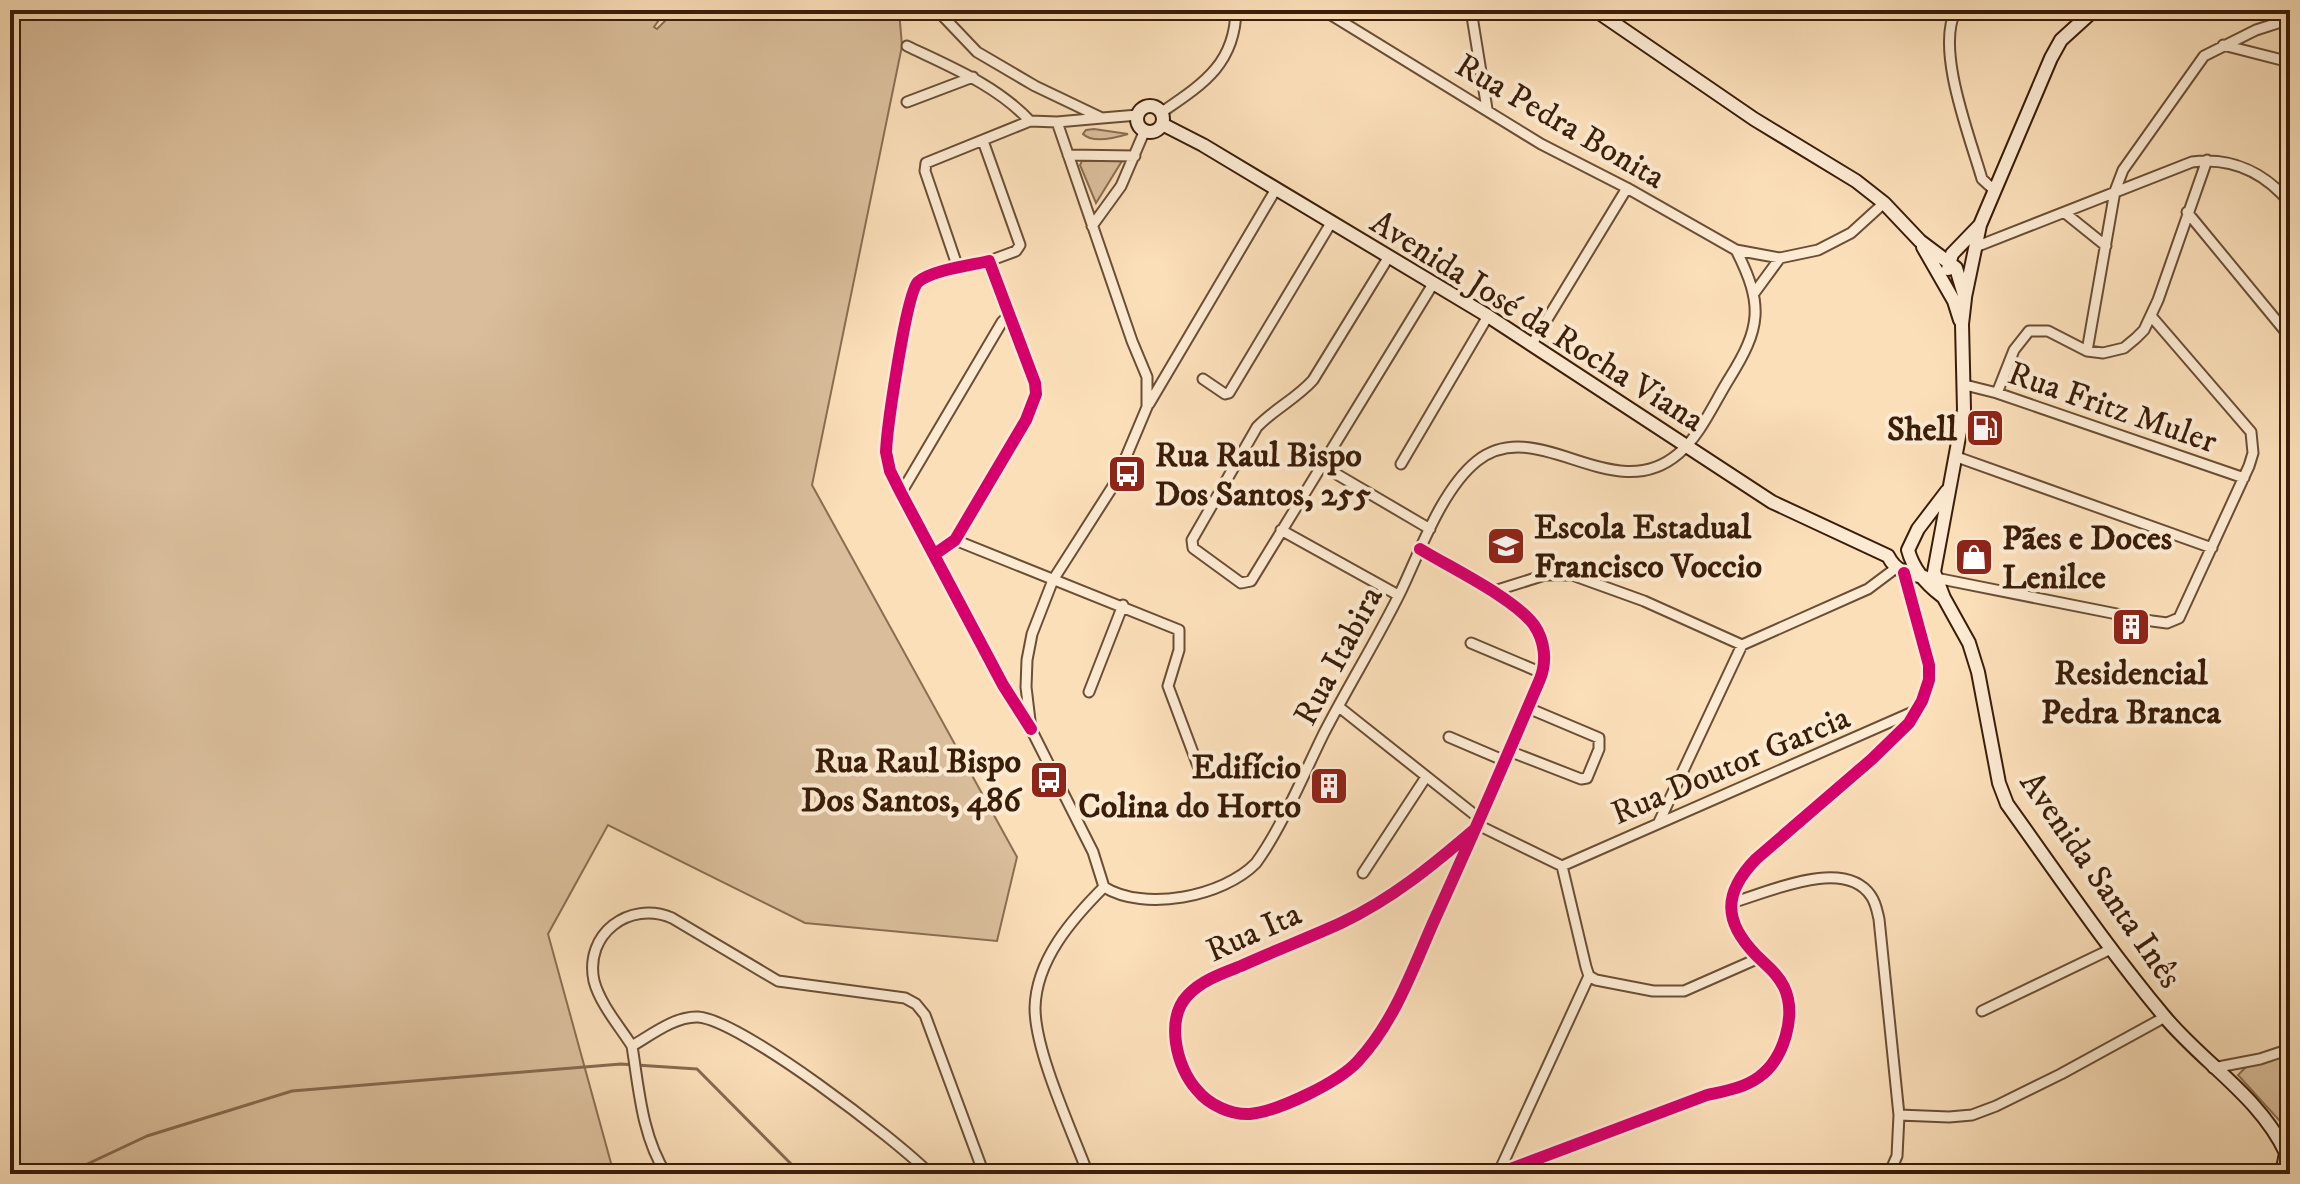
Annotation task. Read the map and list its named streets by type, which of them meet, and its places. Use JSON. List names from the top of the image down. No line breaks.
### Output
{"streets":{"main road":["Avenida José da Rocha Viana","Avenida Santa Inês"],"street":["Rua Pedra Bonita","Rua Fritz Muler","Rua Itabira","Rua Doutor Garcia","Rua Ita"]},"crossings":[["Avenida José da Rocha Viana","Rua Itabira"],["Rua Itabira","Rua Ita"]],"places":{"fuel station":["Shell"],"bus stop":["Rua Raul Bispo Dos Santos, 255","Rua Raul Bispo Dos Santos, 486"],"school or university":["Escola Estadual Francisco Voccio"],"shop":["Pães e Doces Lenilce"],"building":["Residencial Pedra Branca","Edifício Colina do Horto"]}}
